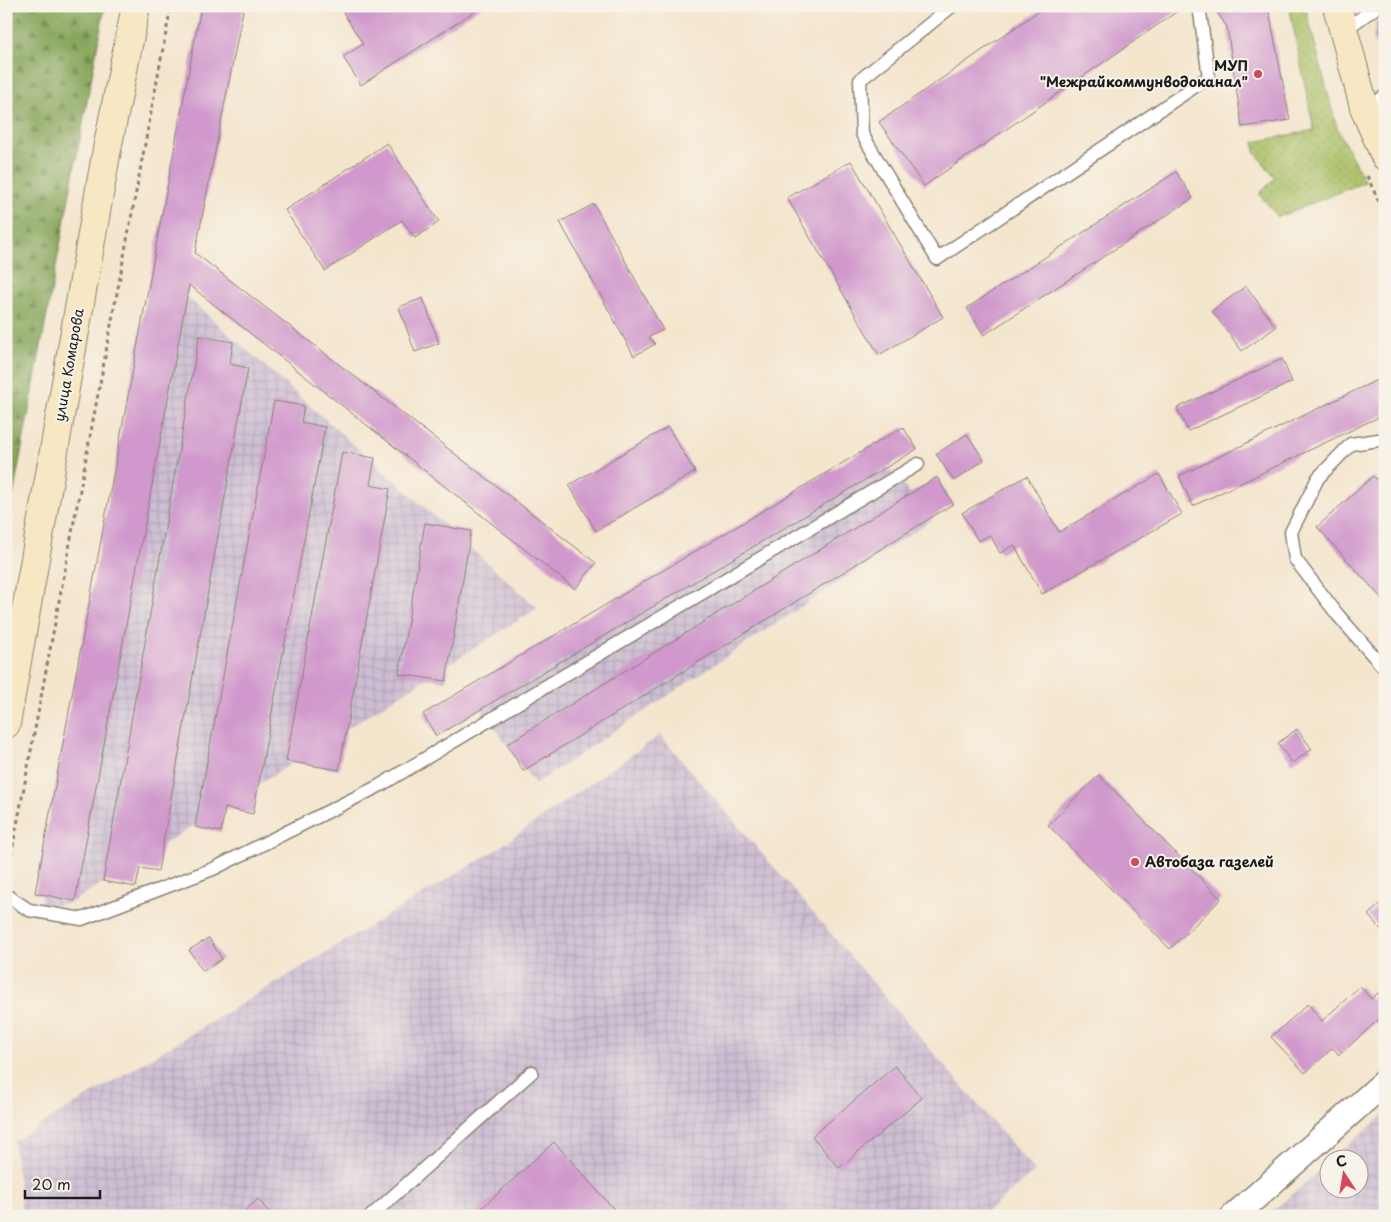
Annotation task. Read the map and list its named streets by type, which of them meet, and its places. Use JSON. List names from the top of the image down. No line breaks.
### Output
{"streets":{"street":["улица Комарова"]},"places":["МУП \"Межрайкоммунводоканал\"","Автобаза газелей"],"scale_bar":"20 m","north":"top"}
